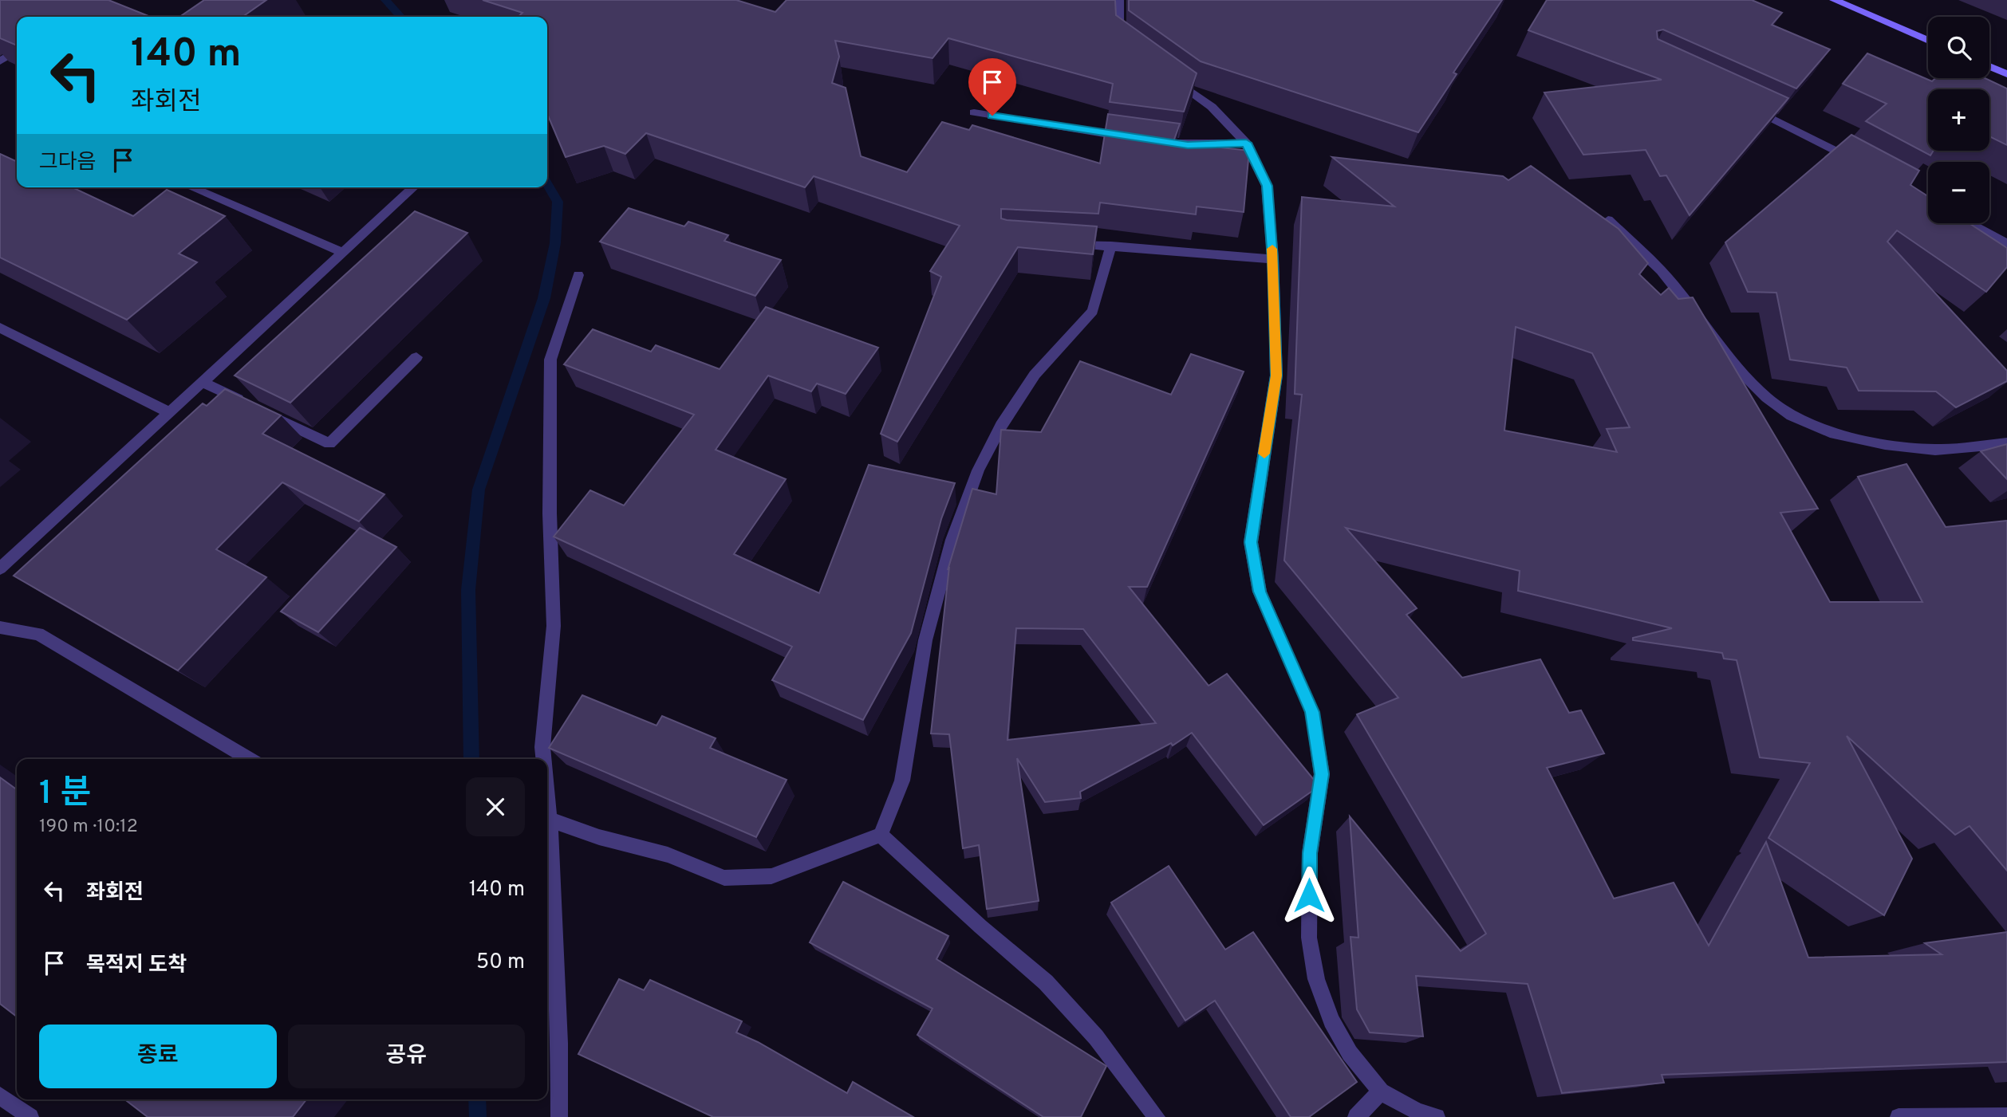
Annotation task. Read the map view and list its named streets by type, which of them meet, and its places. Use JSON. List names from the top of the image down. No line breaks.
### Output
{"page":{"map_buttons":["+","−"],"turn":["140 m","좌회전"],"then":"그다음","heading":["1 분","190 m · 10:12"],"list":[{"name":"좌회전","value":"140 m"},{"name":"목적지 도착","value":"50 m"}],"buttons":["종료","공유"]}}
